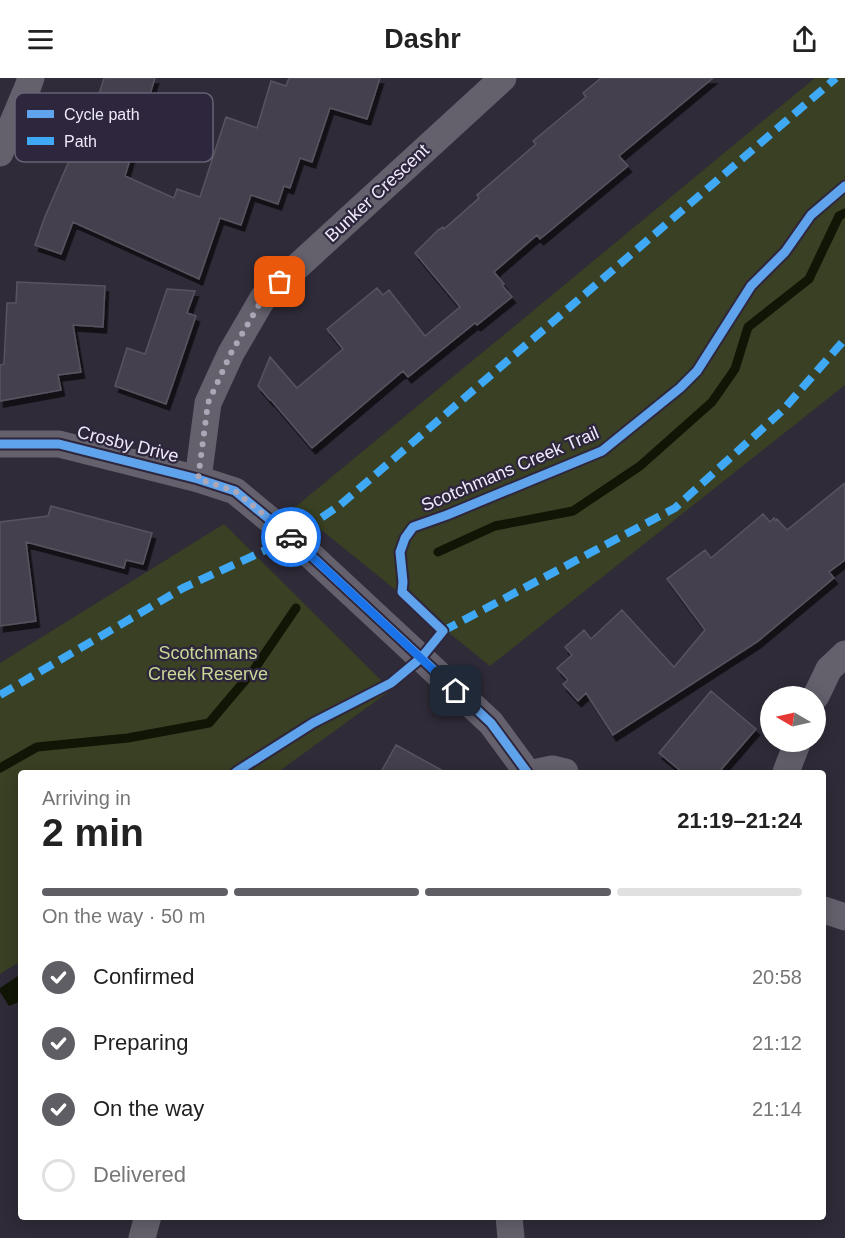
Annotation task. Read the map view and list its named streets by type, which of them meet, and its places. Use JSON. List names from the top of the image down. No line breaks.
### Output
{"streets":{"street":["Bunker Crescent","Crosby Drive"],"cycle path":["Scotchmans Creek Trail"]},"crossings":[["Bunker Crescent","Crosby Drive"]],"parks":["Scotchmans Creek Reserve"],"legend":["Cycle path","Path"],"north":"left","page":{"header":"Dashr","heading":["2 min","Arriving in","21:19–21:24"],"bar":"On the way · 50 m","list":[["Confirmed","20:58"],["Preparing","21:12"],["On the way","21:14"],"Delivered"]}}
